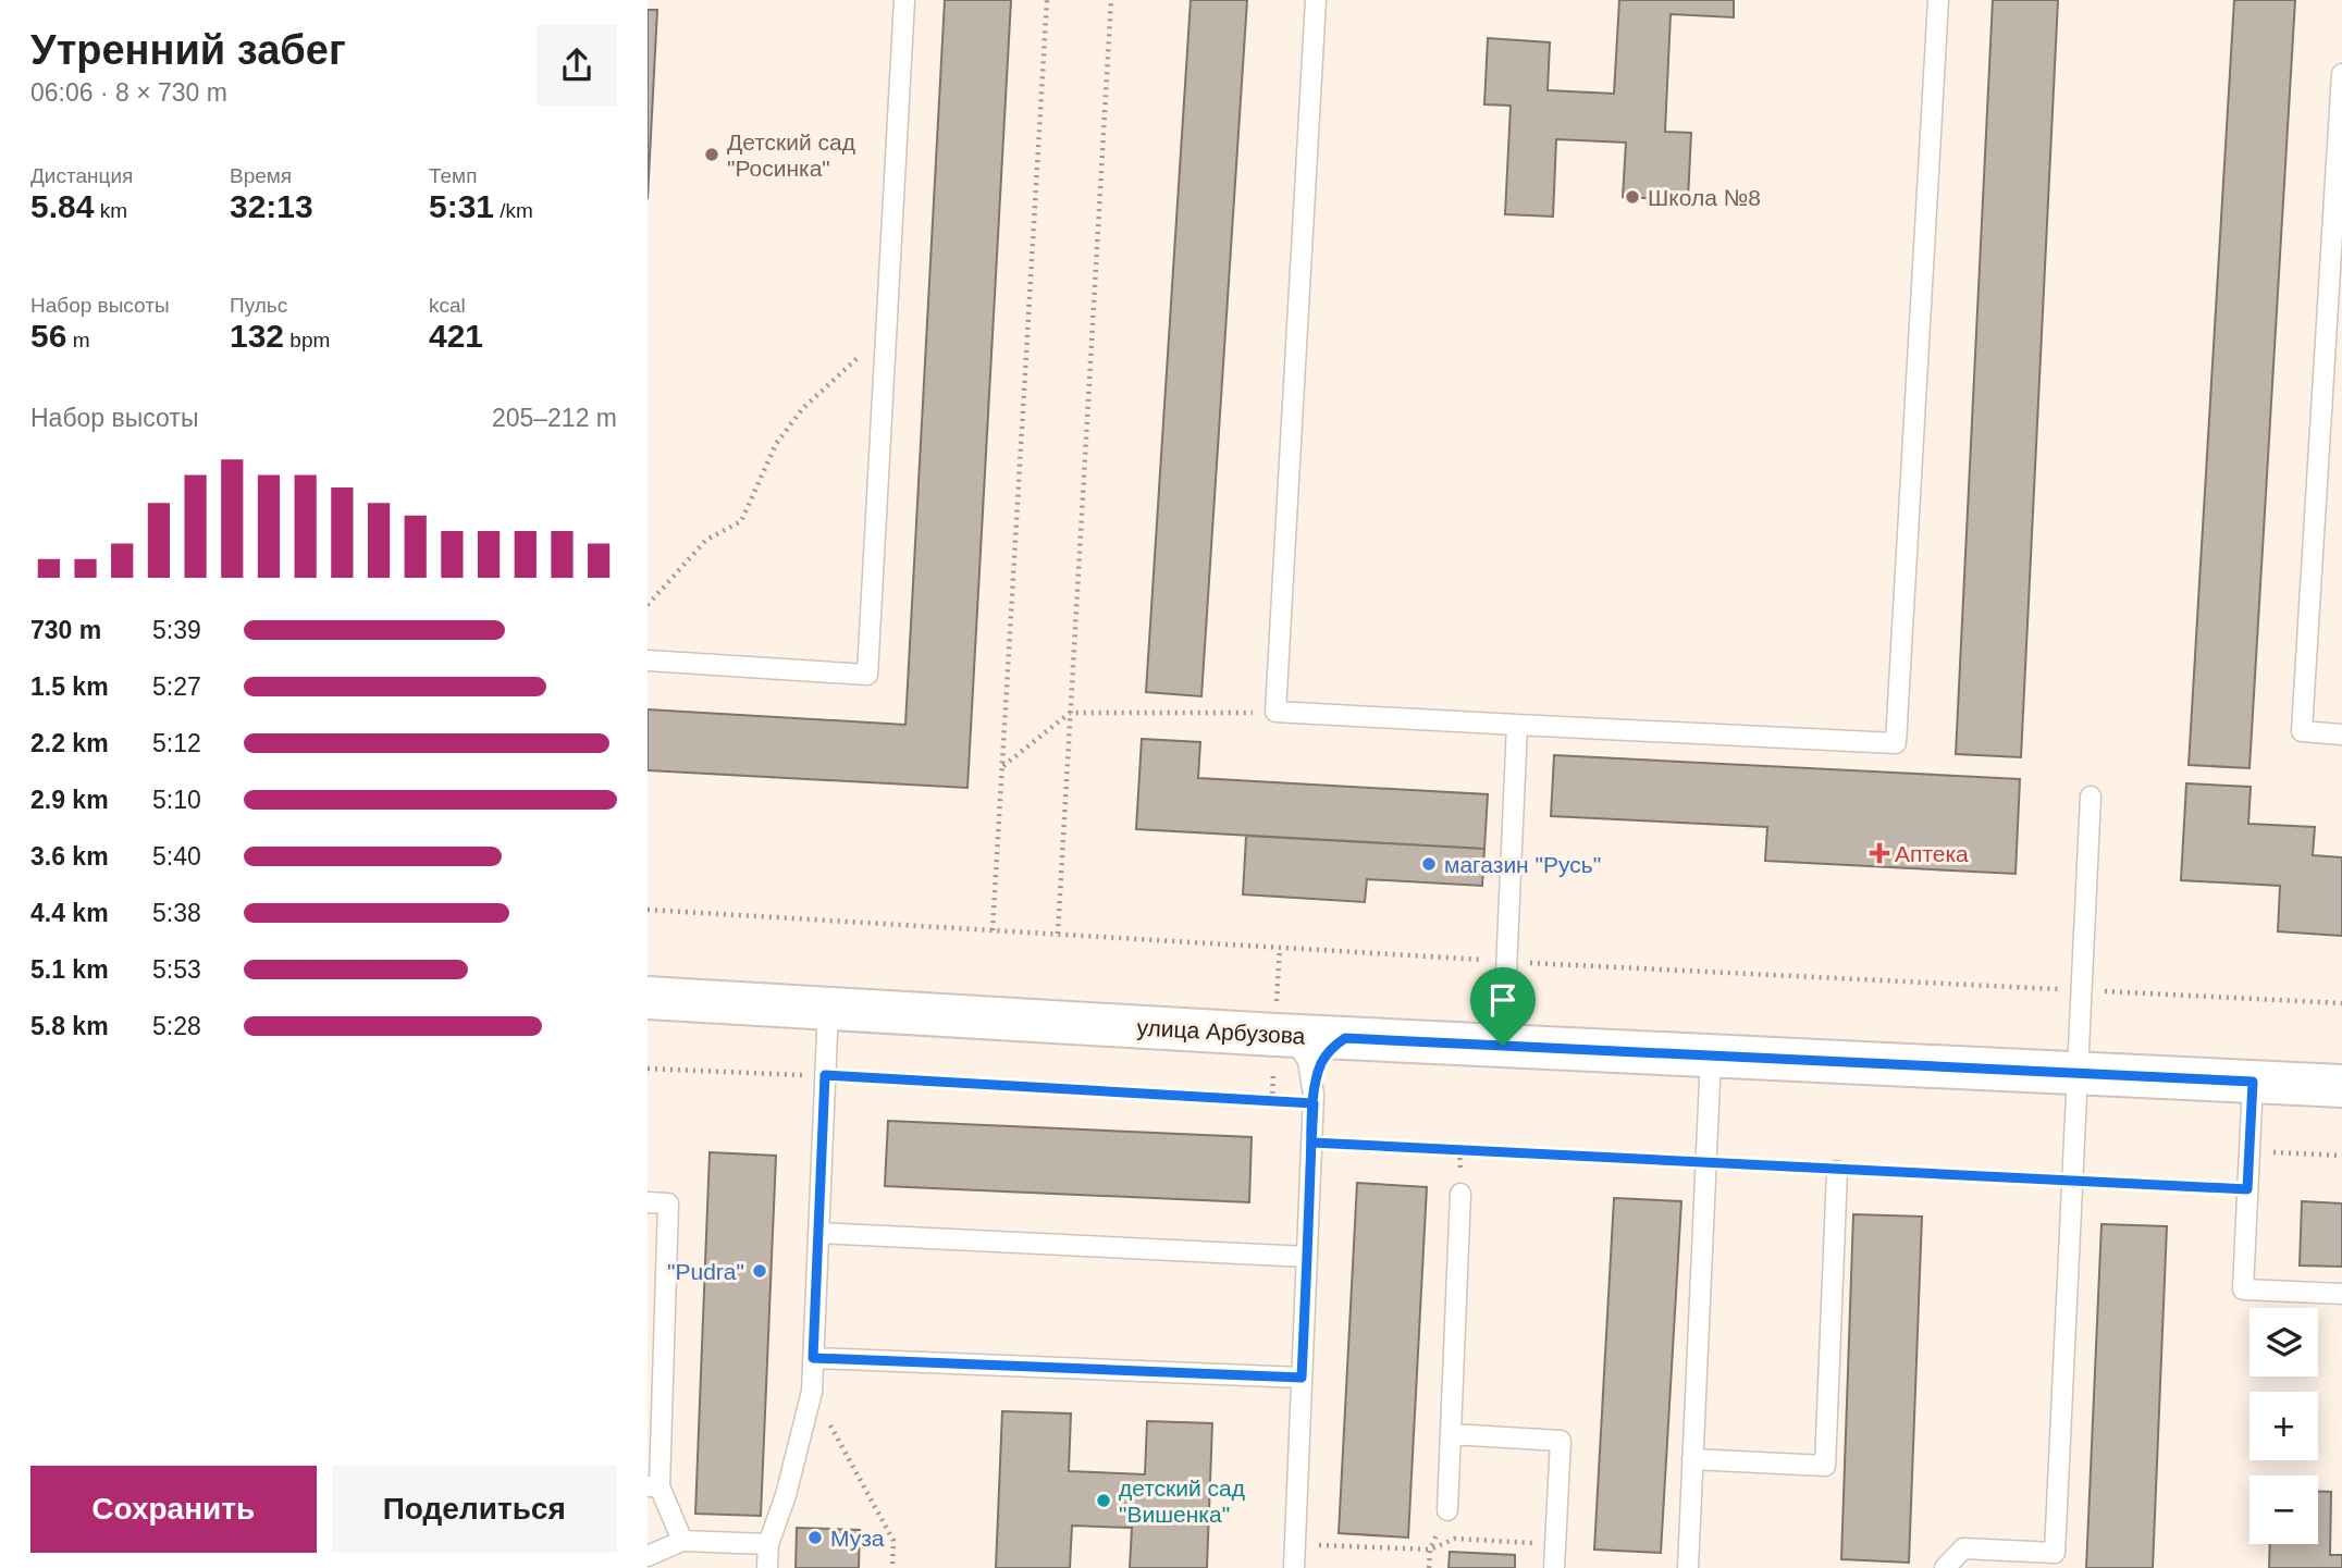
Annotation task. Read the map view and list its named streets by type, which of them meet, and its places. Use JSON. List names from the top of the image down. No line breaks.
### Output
{"streets":{"street":["улица Арбузова"]},"places":{"other":["Детский сад \"Росинка\"","Школа №8","магазин \"Русь\"","\"Pudra\"","детский сад \"Вишенка\"","Муза"],"health":["Аптека"]},"page":{"heading":["Утренний забег","06:06 · 8 × 730 m"],"stats":[["Дистанция","5.84 km"],["Время","32:13"],["Темп","5:31 /km"],["Набор высоты","56 m"],["Пульс","132 bpm"],["kcal","421"]],"chart":["Набор высоты","205–212 m"],"list":[{"name":"730 m","note":"5:39"},{"name":"1.5 km","note":"5:27"},{"name":"2.2 km","note":"5:12"},{"name":"2.9 km","note":"5:10"},{"name":"3.6 km","note":"5:40"},{"name":"4.4 km","note":"5:38"},{"name":"5.1 km","note":"5:53"},{"name":"5.8 km","note":"5:28"}],"map_buttons":["+","−"],"buttons":["Сохранить","Поделиться"]}}
